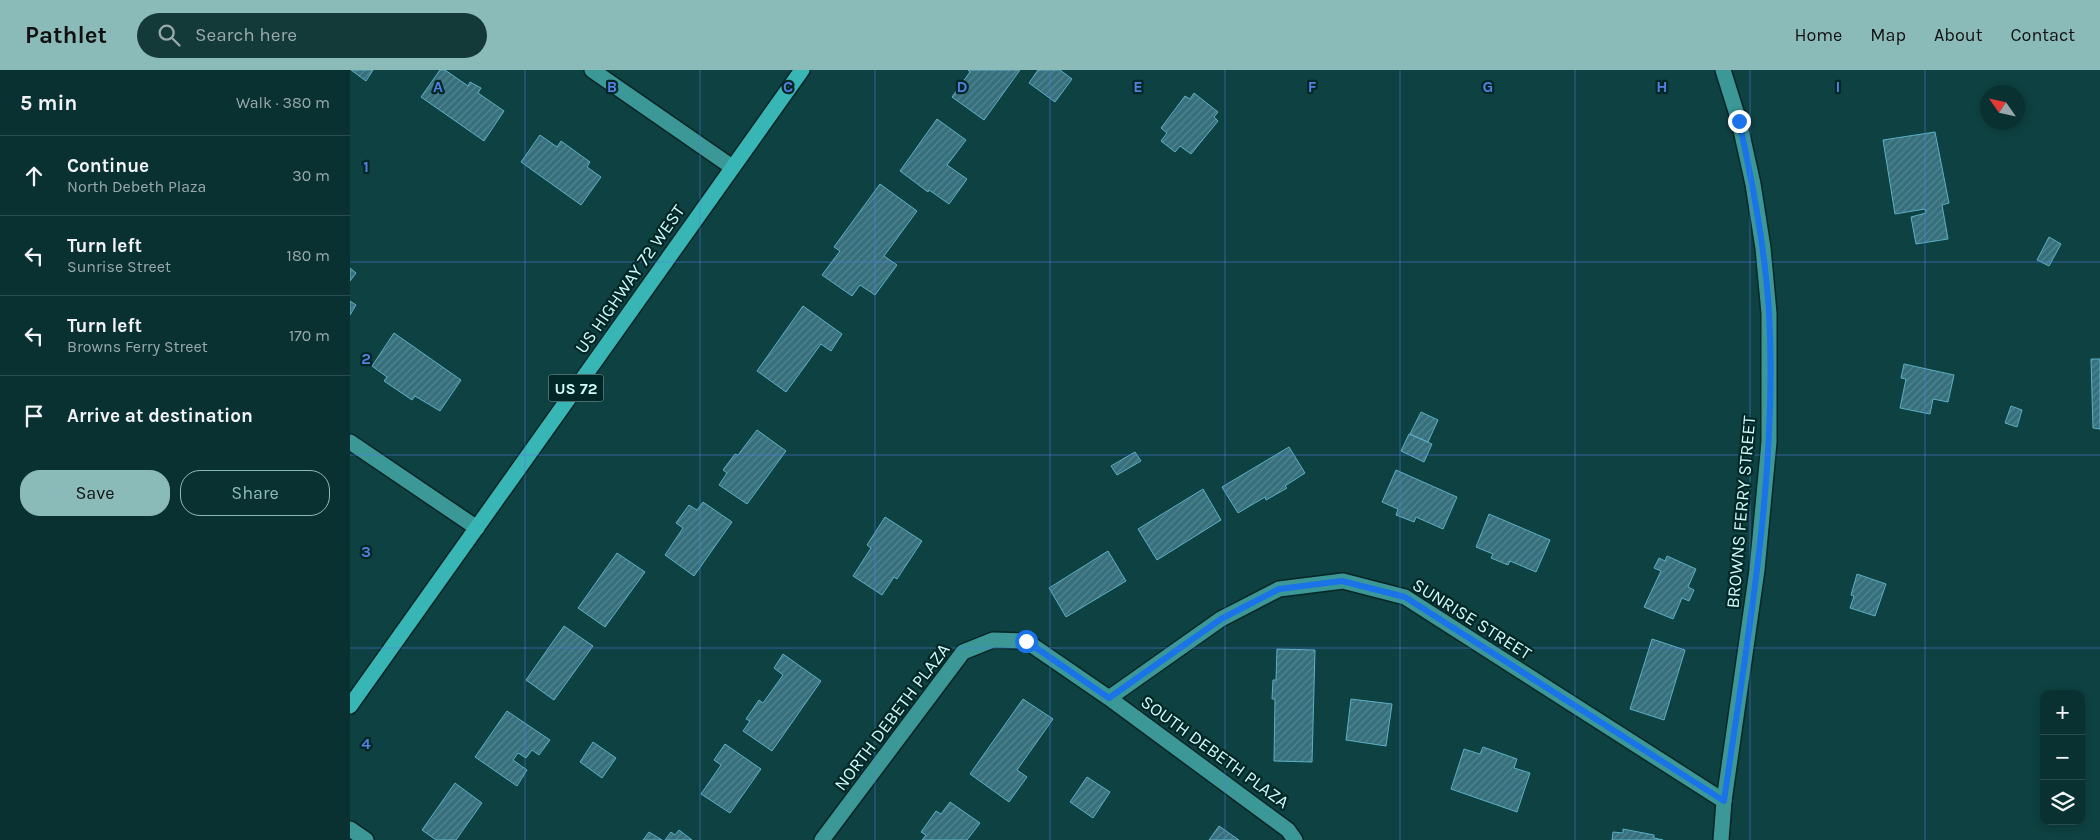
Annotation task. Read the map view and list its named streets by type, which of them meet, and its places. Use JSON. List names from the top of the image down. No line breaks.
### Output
{"streets":{"highway":["US HIGHWAY 72 WEST","US 72"],"street":["BROWNS FERRY STREET","SUNRISE STREET","NORTH DEBETH PLAZA","SOUTH DEBETH PLAZA"]},"crossings":[["BROWNS FERRY STREET","SUNRISE STREET"],["SUNRISE STREET","NORTH DEBETH PLAZA"],["SUNRISE STREET","SOUTH DEBETH PLAZA"],["NORTH DEBETH PLAZA","SOUTH DEBETH PLAZA"]],"north":"top left","page":{"header":"Pathlet","search":"Search here","nav":["Home","Map","About","Contact"],"heading":["5 min","Walk · 380 m"],"list":[["Continue","North Debeth Plaza","30 m"],["Turn left","Sunrise Street","180 m"],["Turn left","Browns Ferry Street","170 m"],"Arrive at destination"],"buttons":["Save","Share"],"map_buttons":["+","−"]},"grid":{"columns":["A","B","C","D","E","F","G","H","I"],"rows":["1","2","3","4"]}}
